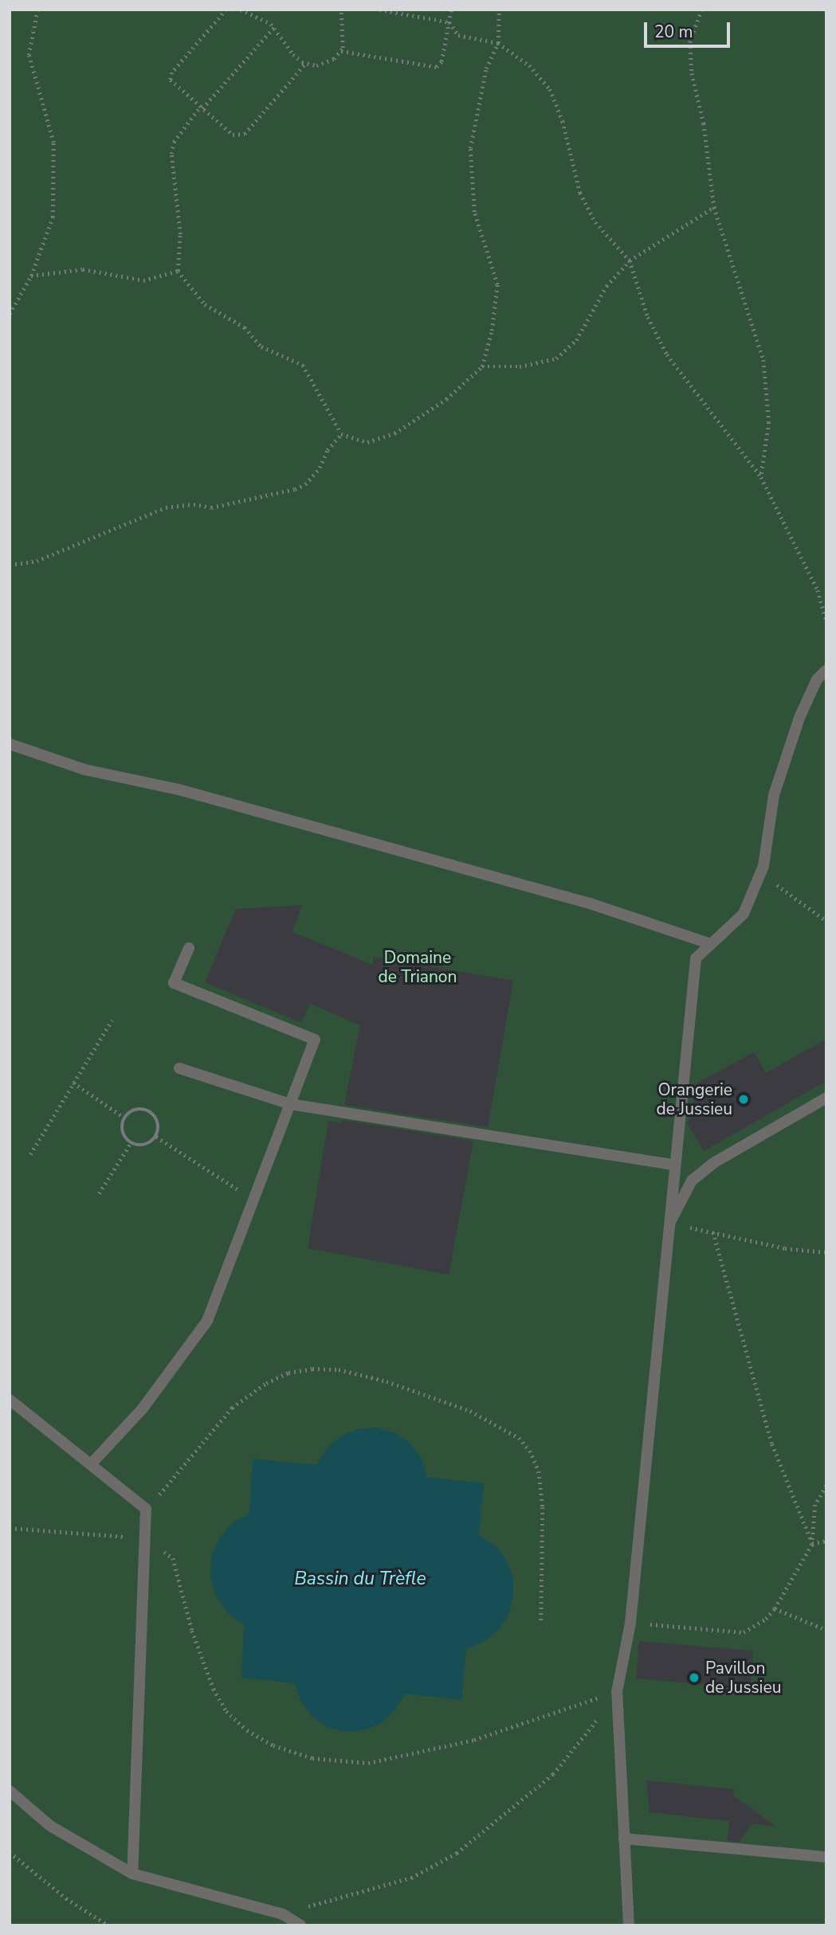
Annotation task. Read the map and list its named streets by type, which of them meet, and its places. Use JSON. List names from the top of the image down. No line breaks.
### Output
{"water":["Bassin du Trèfle"],"parks":["Domaine de Trianon"],"places":["Orangerie de Jussieu","Pavillon de Jussieu"],"scale_bar":"20 m"}
